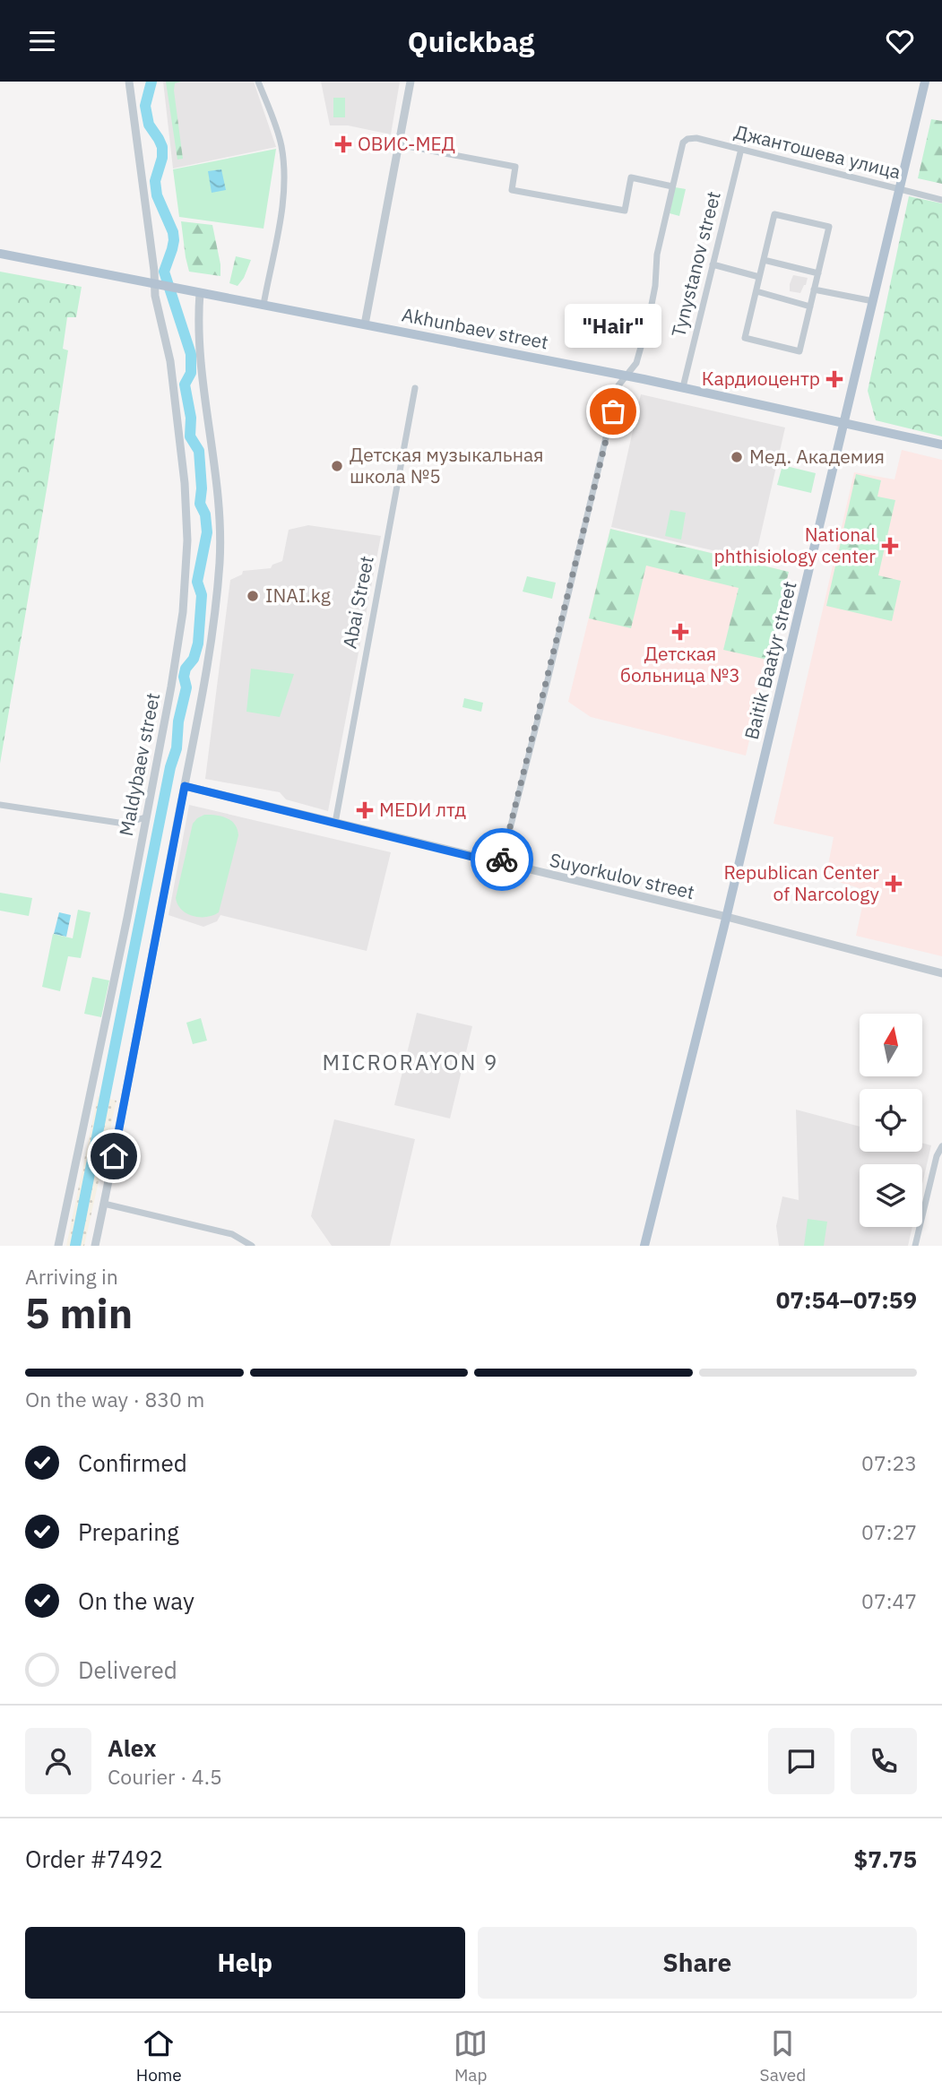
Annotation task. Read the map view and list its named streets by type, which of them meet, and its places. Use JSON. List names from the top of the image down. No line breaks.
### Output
{"streets":{"main road":["Akhunbaev street","Baitik Baatyr street"],"street":["Джантошева улица","Tynystanov street","Abai Street","Maldybaev street","Suyorkulov street"]},"crossings":[["Джантошева улица","Tynystanov street"],["Джантошева улица","Baitik Baatyr street"],["Tynystanov street","Akhunbaev street"],["Tynystanov street","Suyorkulov street"],["Akhunbaev street","Baitik Baatyr street"],["Akhunbaev street","Maldybaev street"],["Abai Street","Suyorkulov street"],["Baitik Baatyr street","Suyorkulov street"]],"districts":["MICRORAYON 9"],"places":{"health":["ОВИС-МЕД","Кардиоцентр","National phthisiology center","Детская больница №3","МЕDИ лтд","Republican Center of Narcology"],"other":["\"Hair\"","Мед. Академия","Детская музыкальная школа №5","INAI.kg"]},"north":"top","page":{"header":"Quickbag","bubble":"\"Hair\"","heading":["5 min","Arriving in","07:54–07:59"],"panel":["Alex","Courier · 4.5","Order #7492","$7.75"],"bar":"On the way · 830 m","list":[["Confirmed","07:23"],["Preparing","07:27"],["On the way","07:47"],"Delivered"],"buttons":["Help","Share"],"tabs":["Home","Map","Saved"]}}
